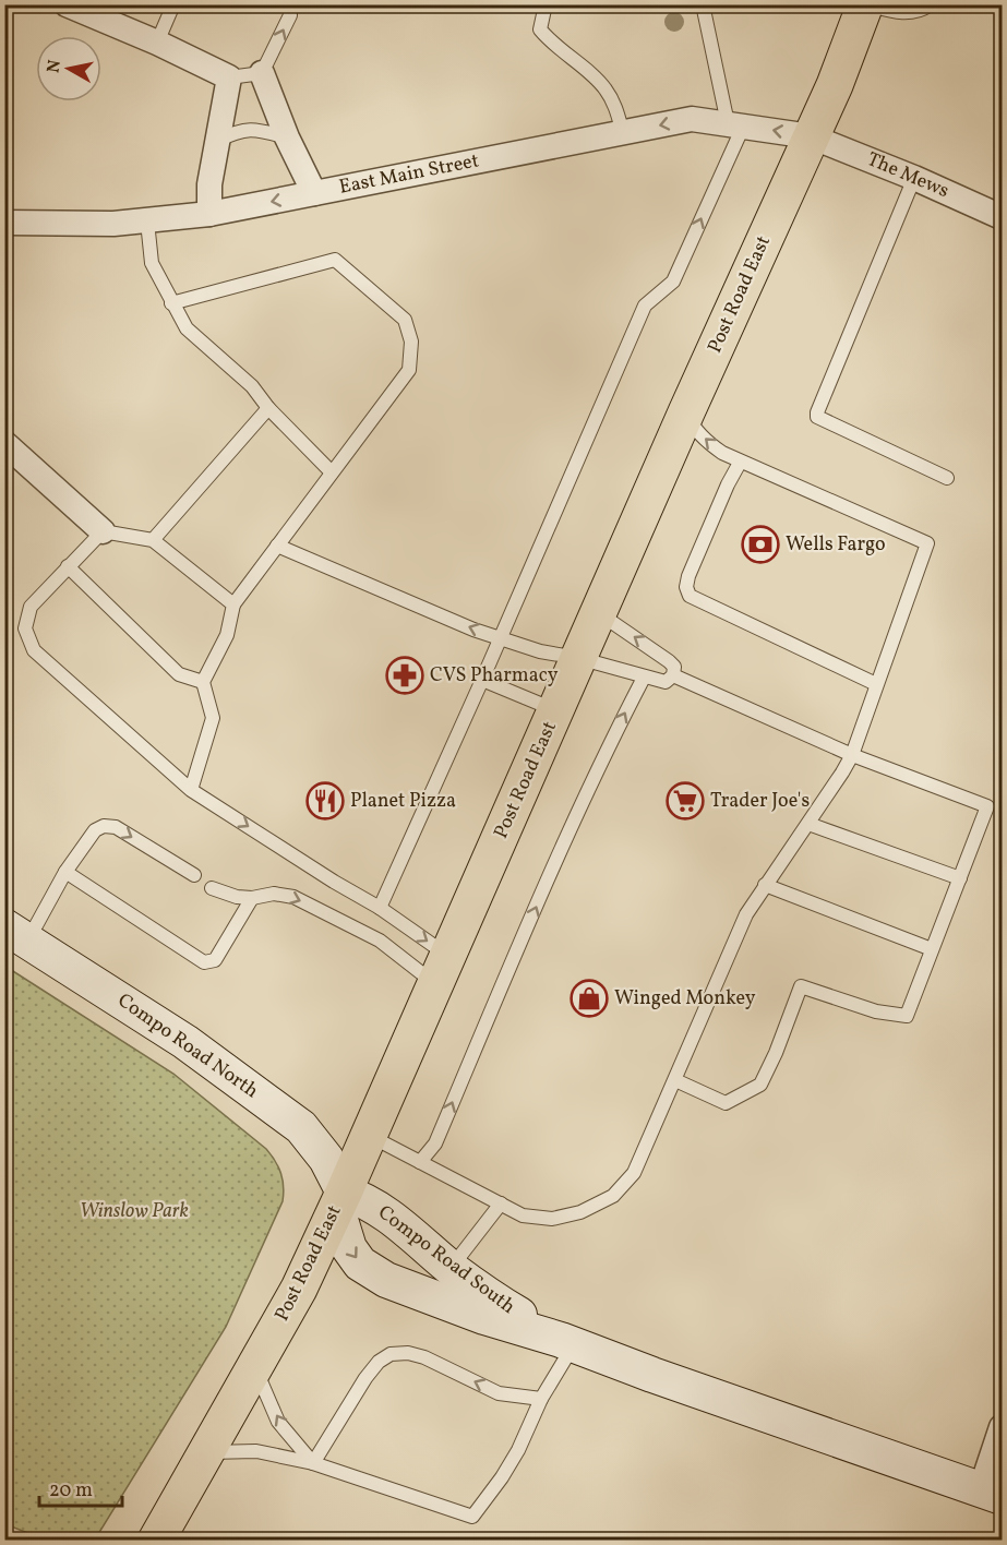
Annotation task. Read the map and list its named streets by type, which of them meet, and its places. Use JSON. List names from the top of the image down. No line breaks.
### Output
{"streets":{"main road":["Post Road East","Compo Road North","Compo Road South"],"street":["East Main Street","The Mews"]},"crossings":[["East Main Street","The Mews"],["East Main Street","Post Road East"],["The Mews","Post Road East"],["Post Road East","Compo Road North"],["Post Road East","Compo Road South"],["Compo Road North","Compo Road South"]],"one_way":["East Main Street"],"parks":["Winslow Park"],"places":{"bank":["Wells Fargo"],"pharmacy":["CVS Pharmacy"],"restaurant":["Planet Pizza"],"supermarket":["Trader Joe's"],"shop":["Winged Monkey"]},"scale_bar":"20 m","north":"left"}
